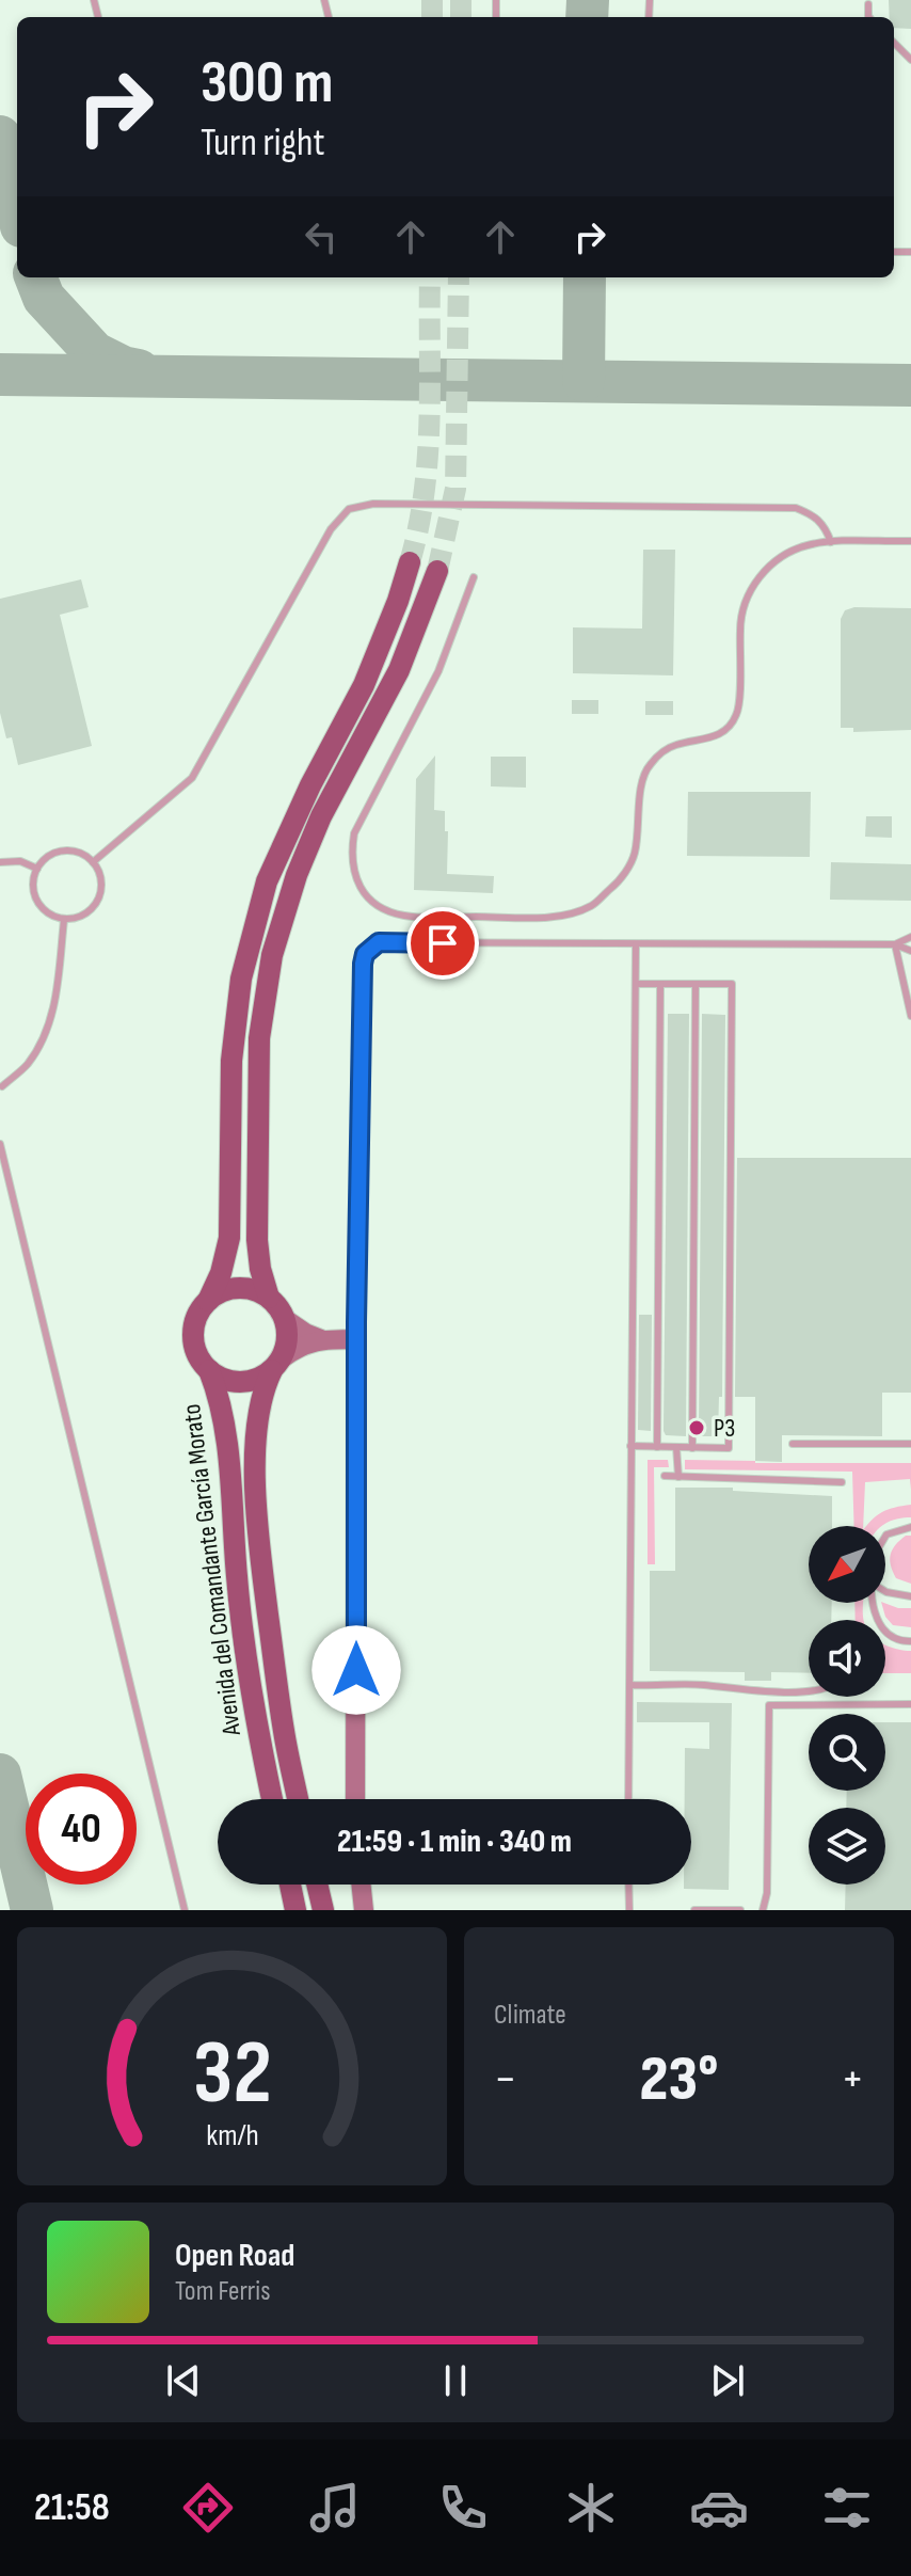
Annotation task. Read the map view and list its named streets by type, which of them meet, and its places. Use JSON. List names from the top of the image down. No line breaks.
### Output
{"streets":{"main road":["Avenida del Comandante García Morato"]},"places":["P3"],"north":"bottom left","page":{"turn":["300 m","Turn right"],"limit":"40","trip":"21:59 · 1 min · 340 m","tile":"Climate","heat":["−","23°","+"],"song":["Open Road","Tom Ferris"],"tabs":"21:58","gauge":["32","km/h"]}}
